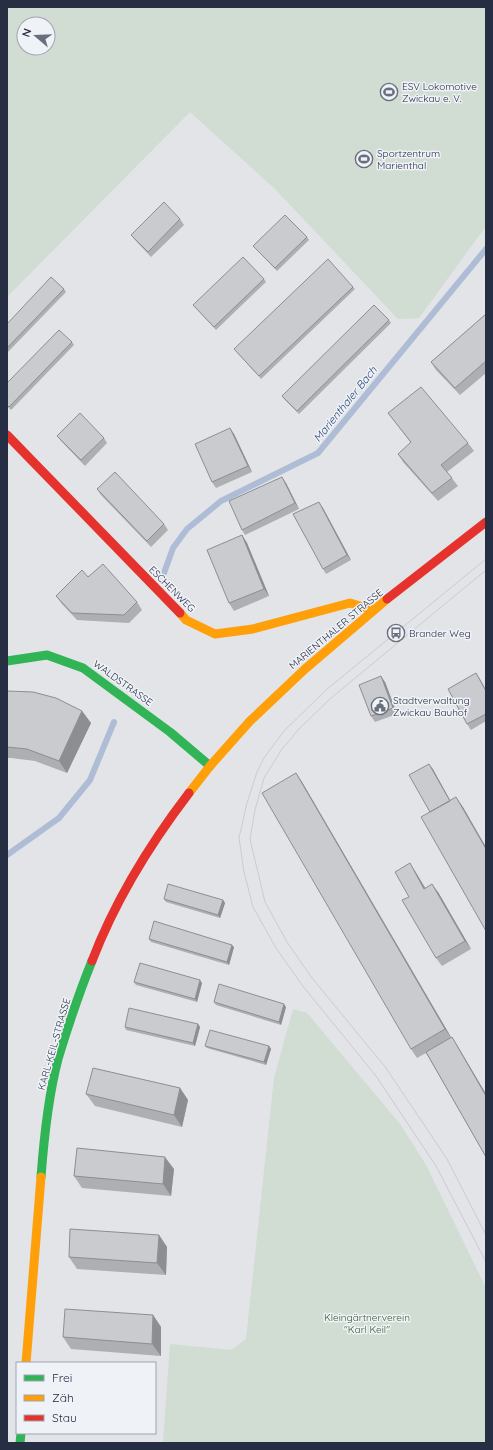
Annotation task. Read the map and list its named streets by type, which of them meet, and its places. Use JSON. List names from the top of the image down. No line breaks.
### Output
{"streets":{"main road":["ESCHENWEG","MARIENTHALER STRASSE","WALDSTRASSE","KARL-KEIL-STRASSE"]},"crossings":[["ESCHENWEG","MARIENTHALER STRASSE"],["MARIENTHALER STRASSE","WALDSTRASSE"],["MARIENTHALER STRASSE","KARL-KEIL-STRASSE"],["WALDSTRASSE","KARL-KEIL-STRASSE"]],"water":["Marienthaler Bach"],"parks":["Kleingärtnerverein \"Karl Keil\""],"places":{"sports":["ESV Lokomotive Zwickau e. V.","Sportzentrum Marienthal"],"bus stop":["Brander Weg"],"public building":["Stadtverwaltung Zwickau Bauhof"]},"legend":["Frei","Zäh","Stau"],"north":"left"}
